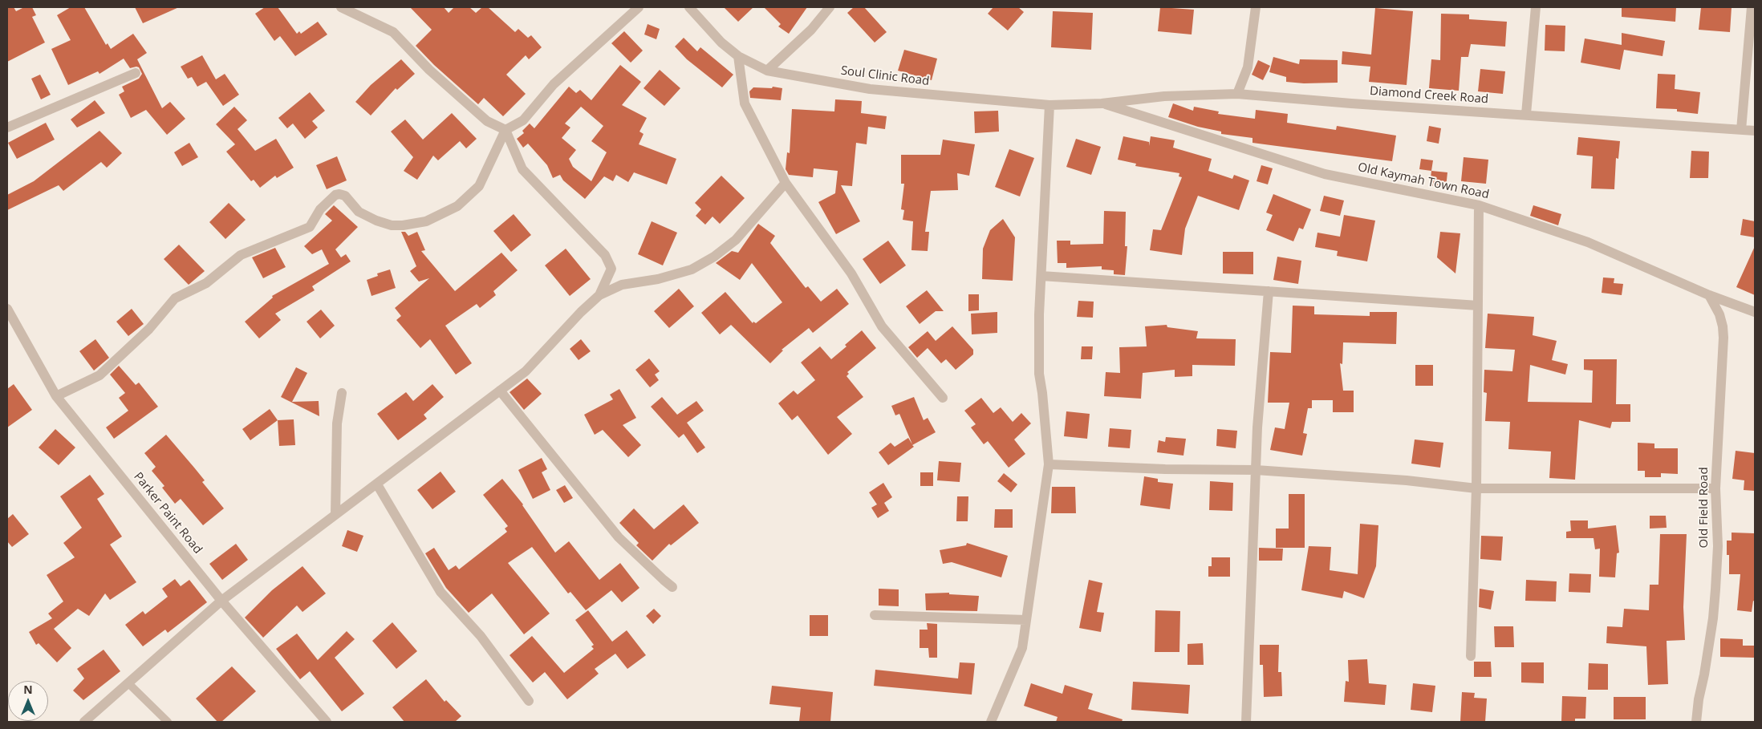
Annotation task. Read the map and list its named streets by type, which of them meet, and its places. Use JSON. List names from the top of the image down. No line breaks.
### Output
{"streets":{"street":["Soul Clinic Road","Diamond Creek Road","Old Kaymah Town Road","Old Field Road","Parker Paint Road"]},"crossings":[["Soul Clinic Road","Diamond Creek Road"],["Soul Clinic Road","Old Kaymah Town Road"],["Diamond Creek Road","Old Kaymah Town Road"],["Old Kaymah Town Road","Old Field Road"]],"north":"top"}
